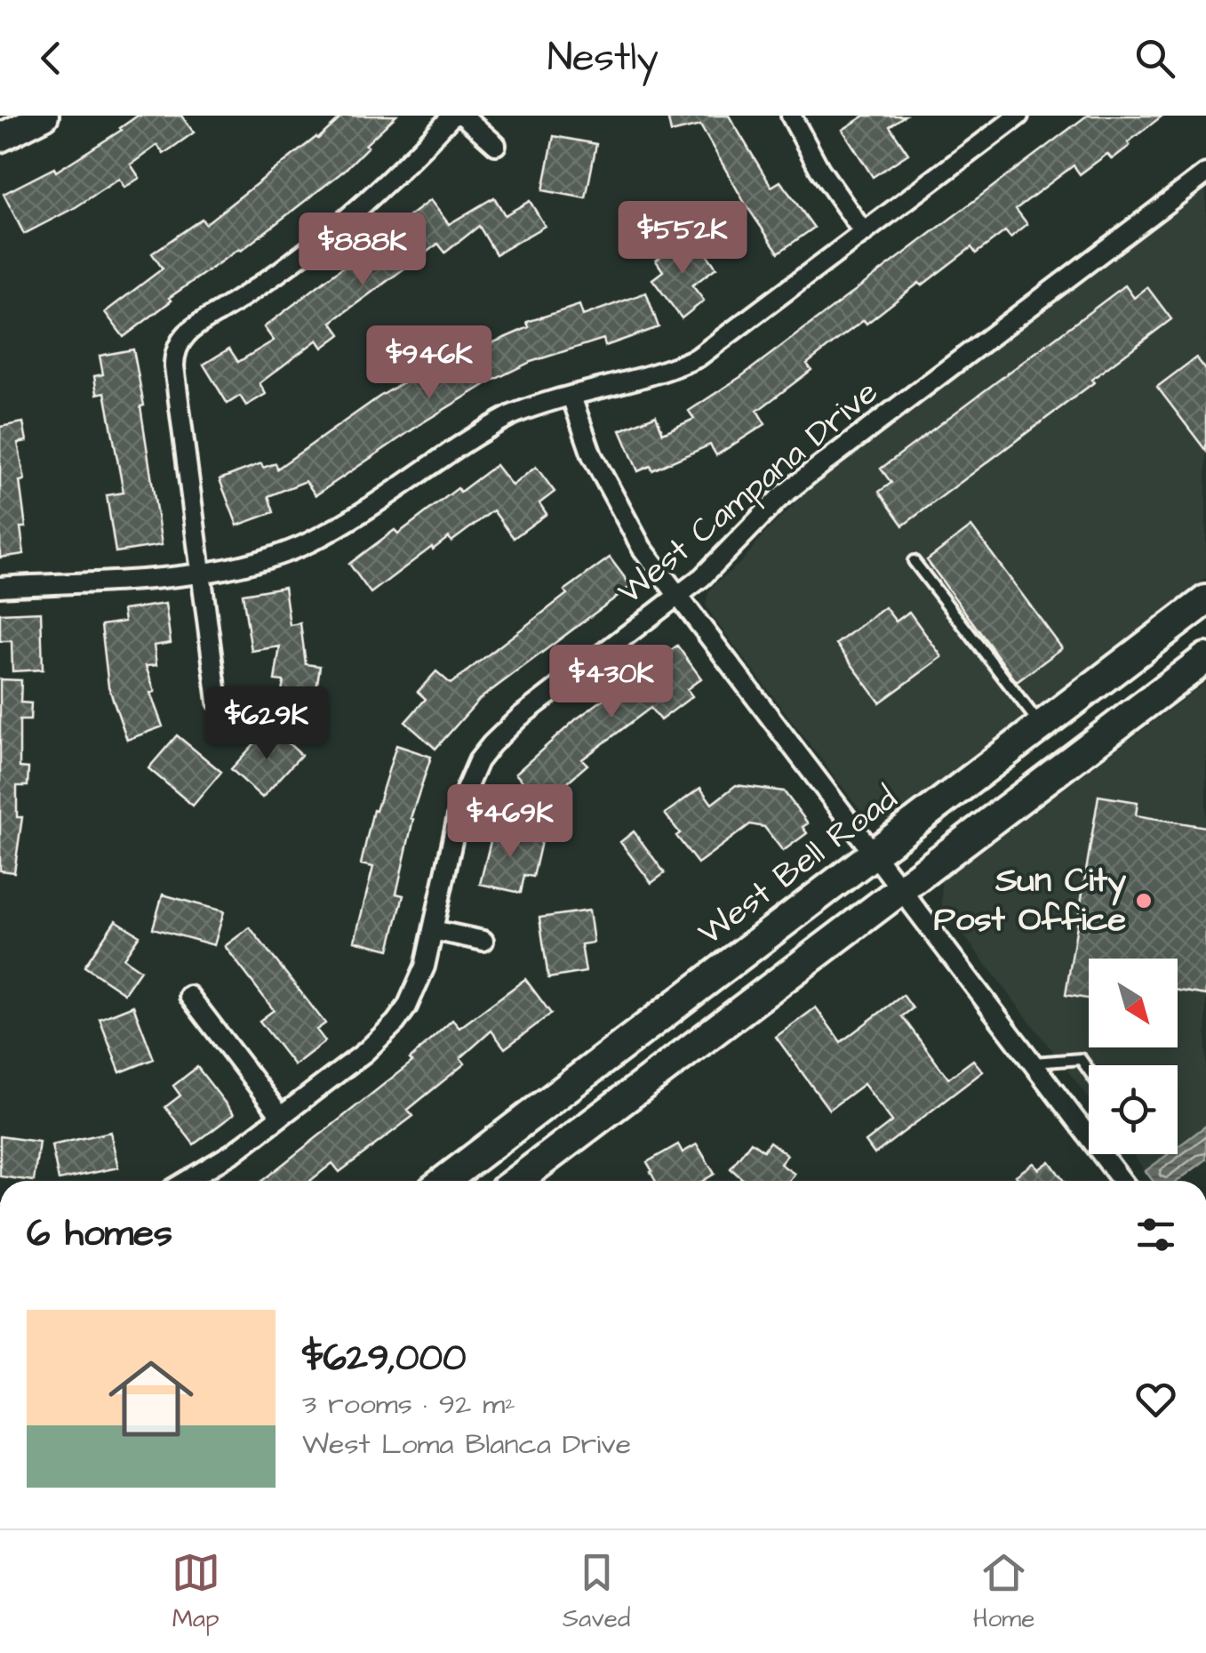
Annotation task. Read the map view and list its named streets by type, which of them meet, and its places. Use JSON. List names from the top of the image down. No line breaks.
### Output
{"streets":{"main road":["West Bell Road"],"street":["West Campana Drive"]},"places":["Sun City Post Office"],"north":"bottom right","page":{"header":"Nestly","price":["$552K","$888K","$946K","$430K","$629K","$469K"],"heading":"6 homes","list":[{"name":"$629,000","note":"3 rooms · 92 m² · West Loma Blanca Drive"}],"tabs":["Map","Saved","Home"]}}
